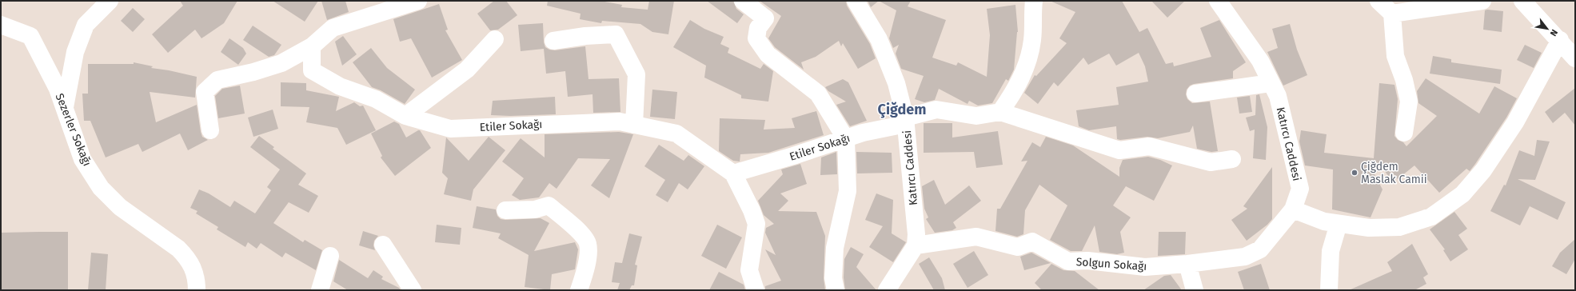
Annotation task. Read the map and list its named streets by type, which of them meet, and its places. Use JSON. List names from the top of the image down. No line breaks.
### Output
{"streets":{"street":["Etiler Sokağı","Sezerler Sokağı","Katırcı Caddesi","Solgun Sokağı"]},"crossings":[["Etiler Sokağı","Katırcı Caddesi"],["Katırcı Caddesi","Solgun Sokağı"]],"districts":["Çiğdem"],"places":["Çiğdem Maslak Camii"],"north":"bottom right"}
